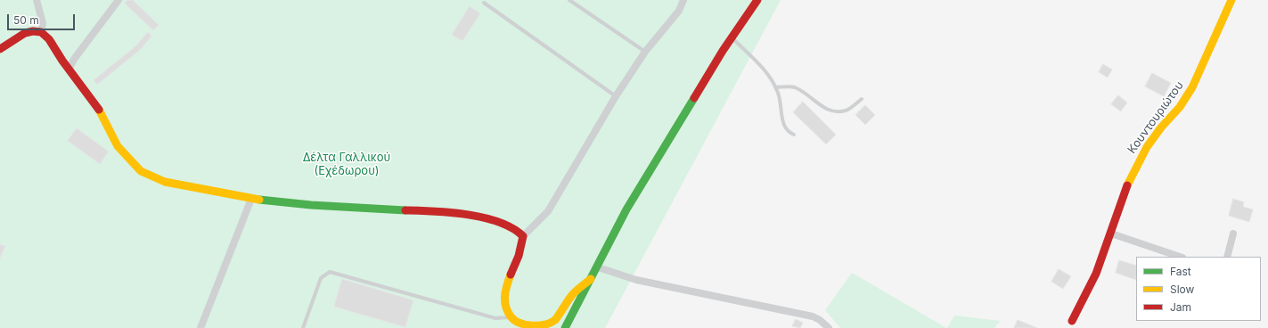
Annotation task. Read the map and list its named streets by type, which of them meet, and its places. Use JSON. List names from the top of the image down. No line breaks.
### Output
{"streets":{"street":["Κουντουριώτου"]},"parks":["Δέλτα Γαλλικού (Εχέδωρου)"],"legend":["Fast","Slow","Jam"],"scale_bar":"50 m"}
